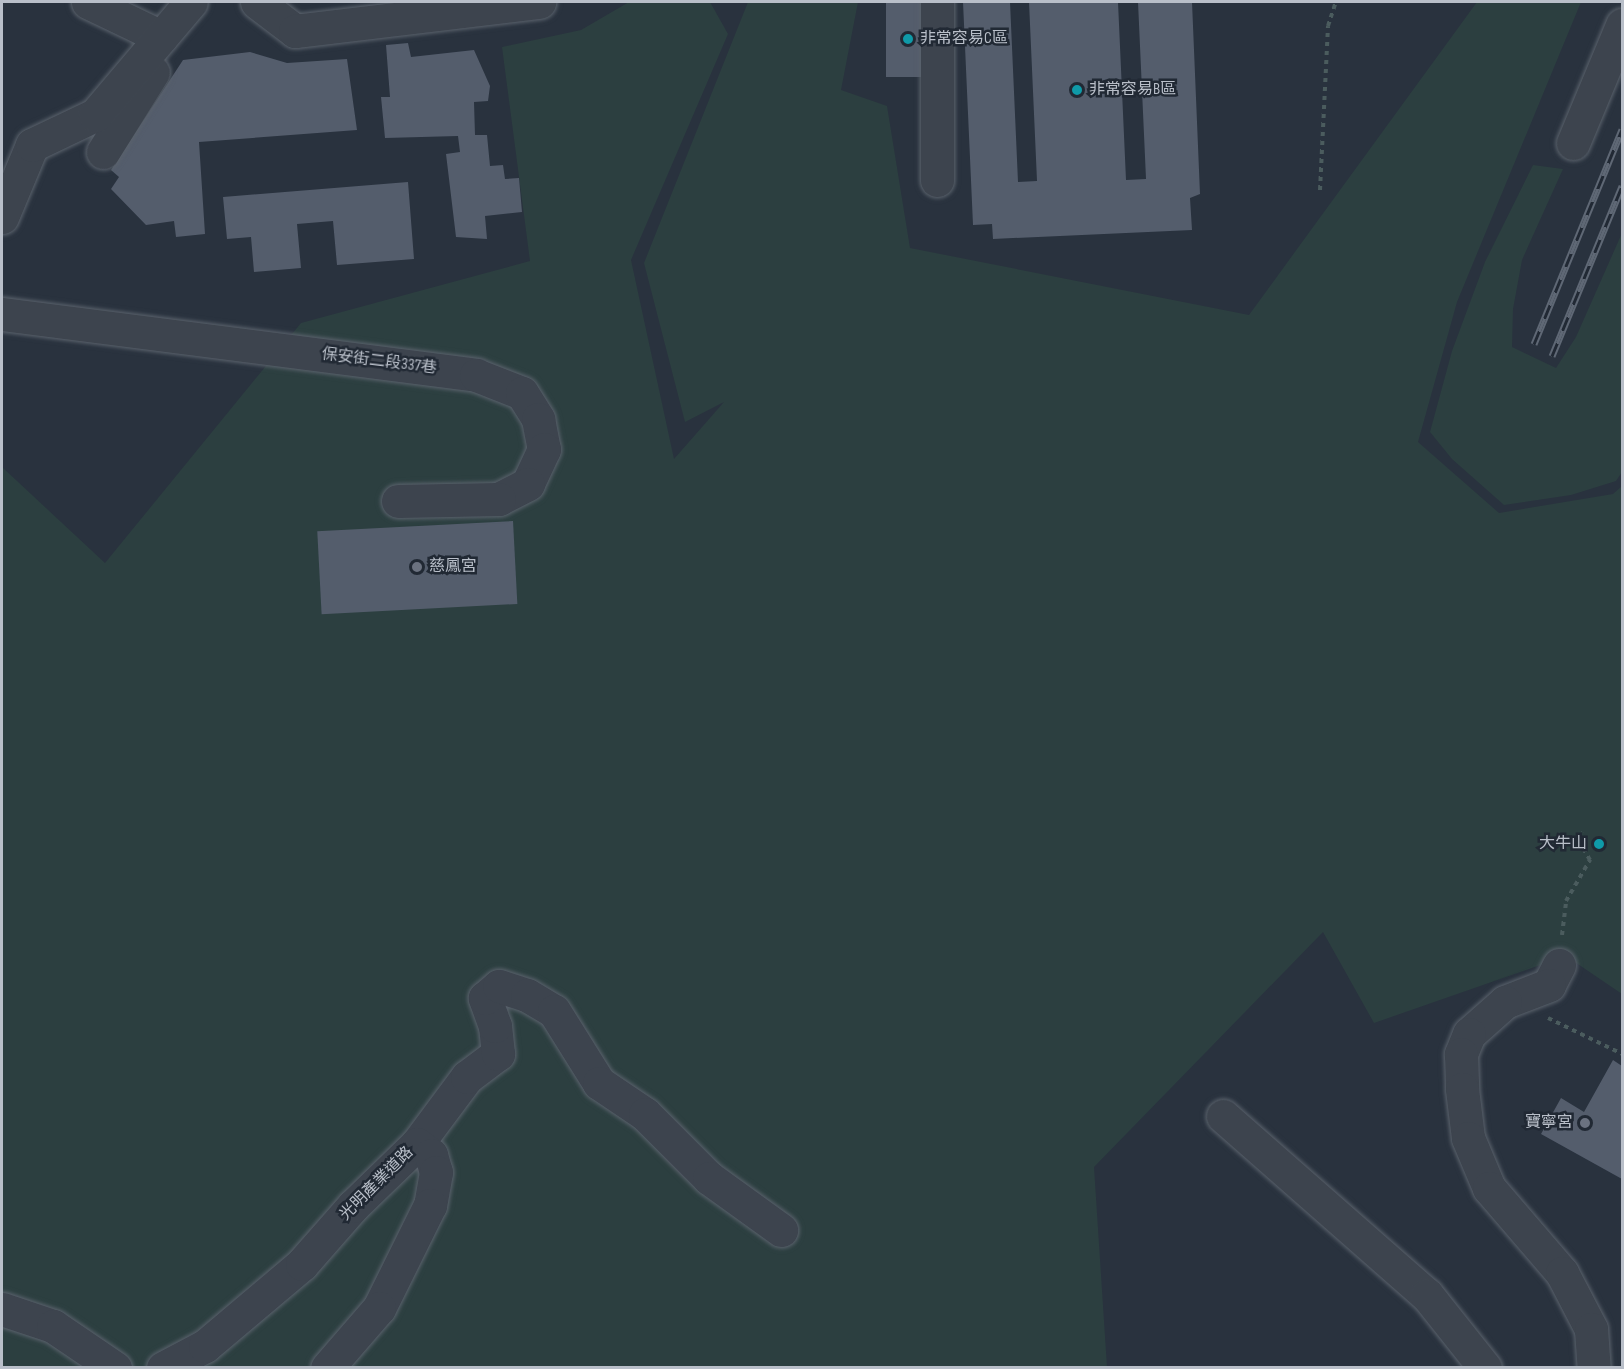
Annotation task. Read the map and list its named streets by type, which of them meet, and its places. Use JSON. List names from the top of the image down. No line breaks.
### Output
{"streets":{"street":["保安街二段337巷","光明產業道路"]},"places":["非常容易C區","非常容易B區","慈鳳宮","大牛山","寶寧宮"]}
